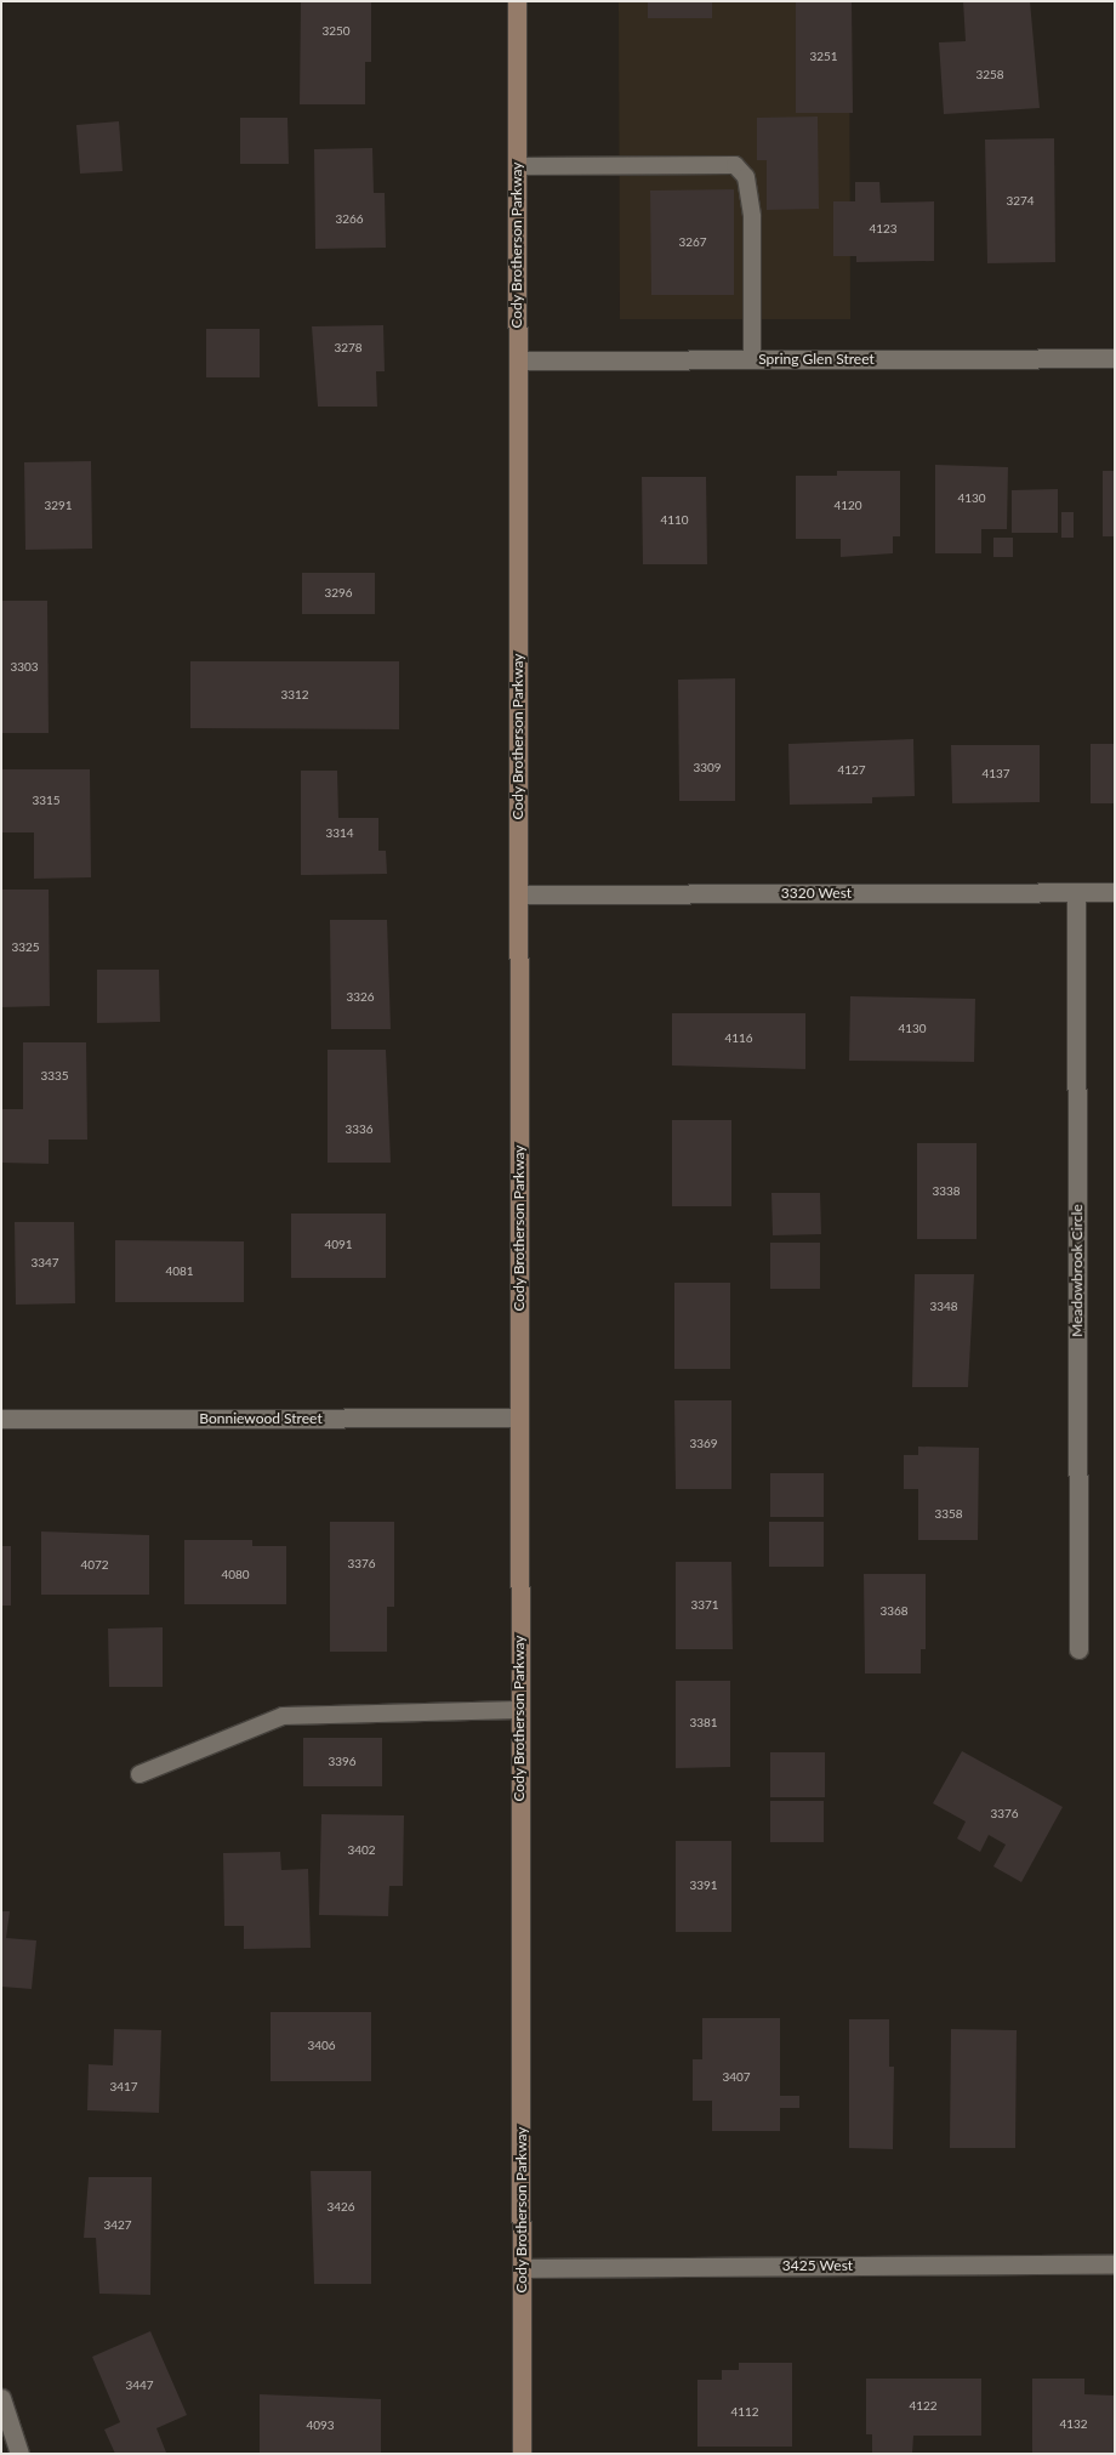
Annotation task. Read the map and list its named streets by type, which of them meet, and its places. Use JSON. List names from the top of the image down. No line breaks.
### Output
{"streets":{"main road":["Cody Brotherson Parkway"],"street":["Spring Glen Street","3320 West","Meadowbrook Circle","Bonniewood Street","3425 West"]},"crossings":[["Cody Brotherson Parkway","Spring Glen Street"],["Cody Brotherson Parkway","3320 West"],["Cody Brotherson Parkway","Bonniewood Street"],["Cody Brotherson Parkway","3425 West"],["3320 West","Meadowbrook Circle"]],"house_numbers":["3250","3251","3258","3274","3266","4123","3267","3278","4130","3291","4120","4110","3296","3303","3312","3309","4127","4137","3315","3314","3325","3326","4130","4116","3335","3336","3338","4091","3347","4081","3348","3369","3358","3376","4072","4080","3371","3368","3381","3396","3376","3402","3391","3406","3407","3417","3426","3427","3447","4122","4112","4132","4093"]}
